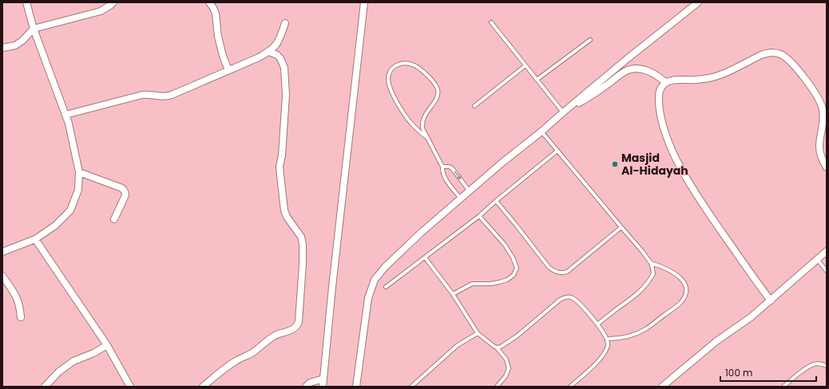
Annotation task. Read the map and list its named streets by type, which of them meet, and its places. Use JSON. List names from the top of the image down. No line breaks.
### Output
{"places":["Masjid Al-Hidayah"],"scale_bar":"100 m"}
